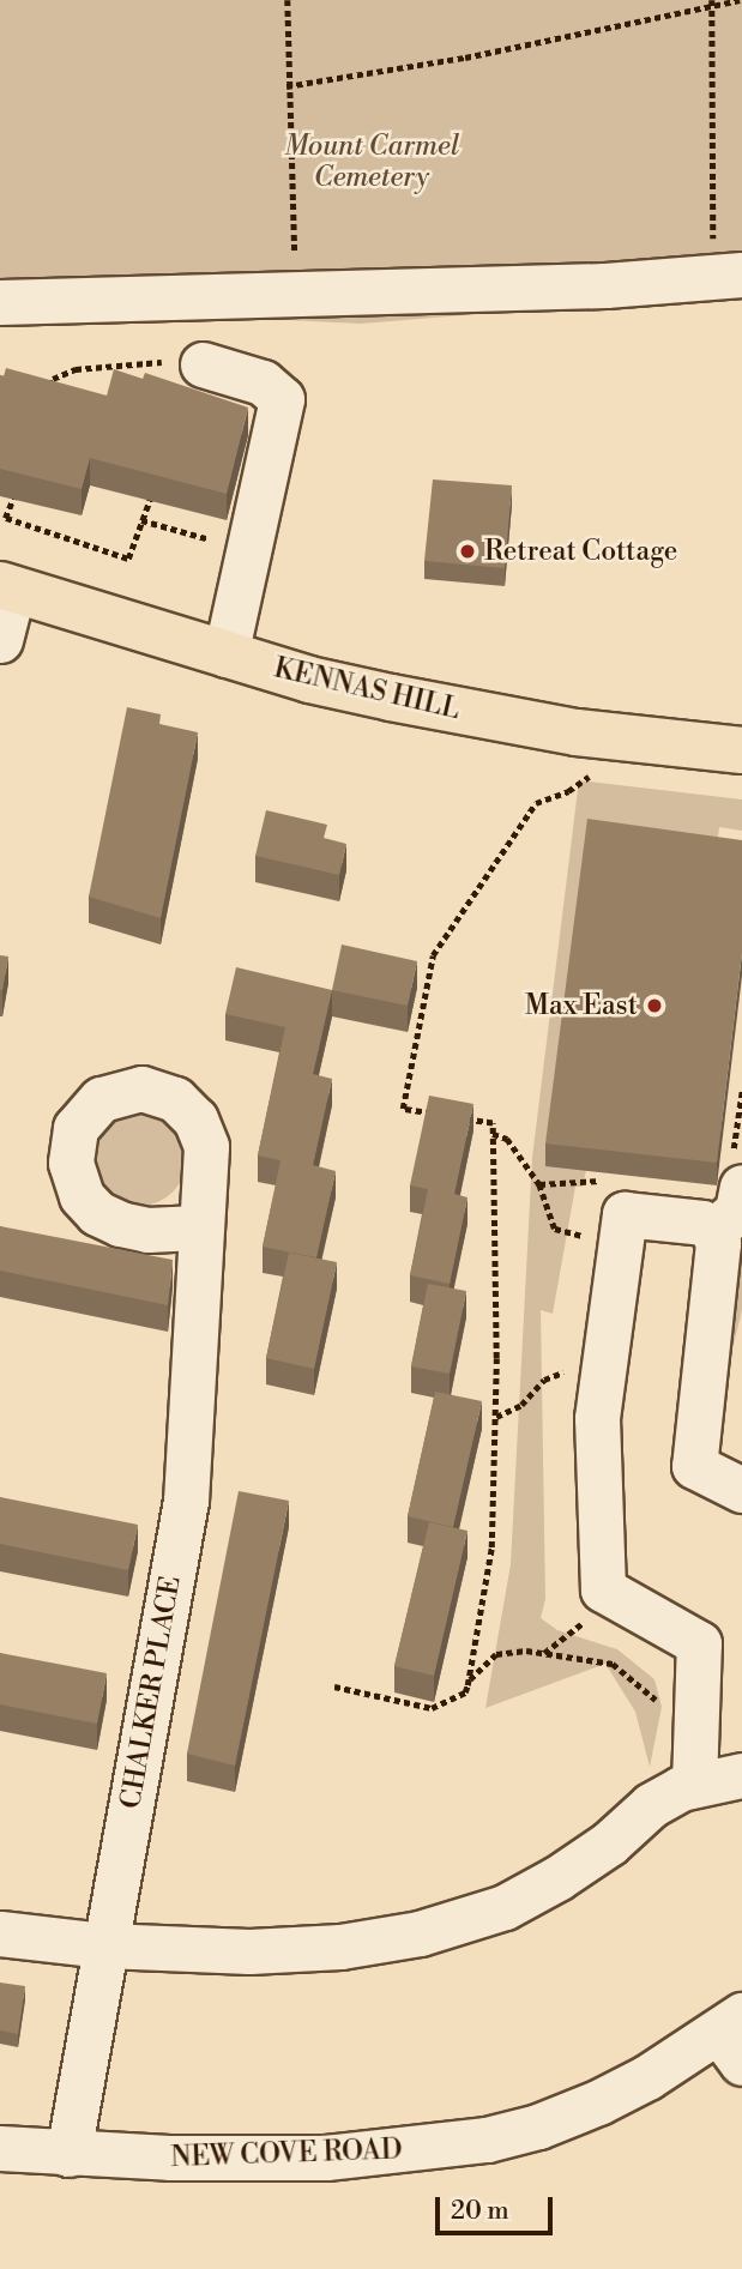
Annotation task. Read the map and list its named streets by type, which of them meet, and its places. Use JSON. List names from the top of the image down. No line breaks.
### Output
{"streets":{"main road":["KENNAS HILL"],"street":["CHALKER PLACE","NEW COVE ROAD"]},"crossings":[["CHALKER PLACE","NEW COVE ROAD"]],"parks":["Mount Carmel Cemetery"],"places":["Retreat Cottage","Max East"],"scale_bar":"20 m"}
